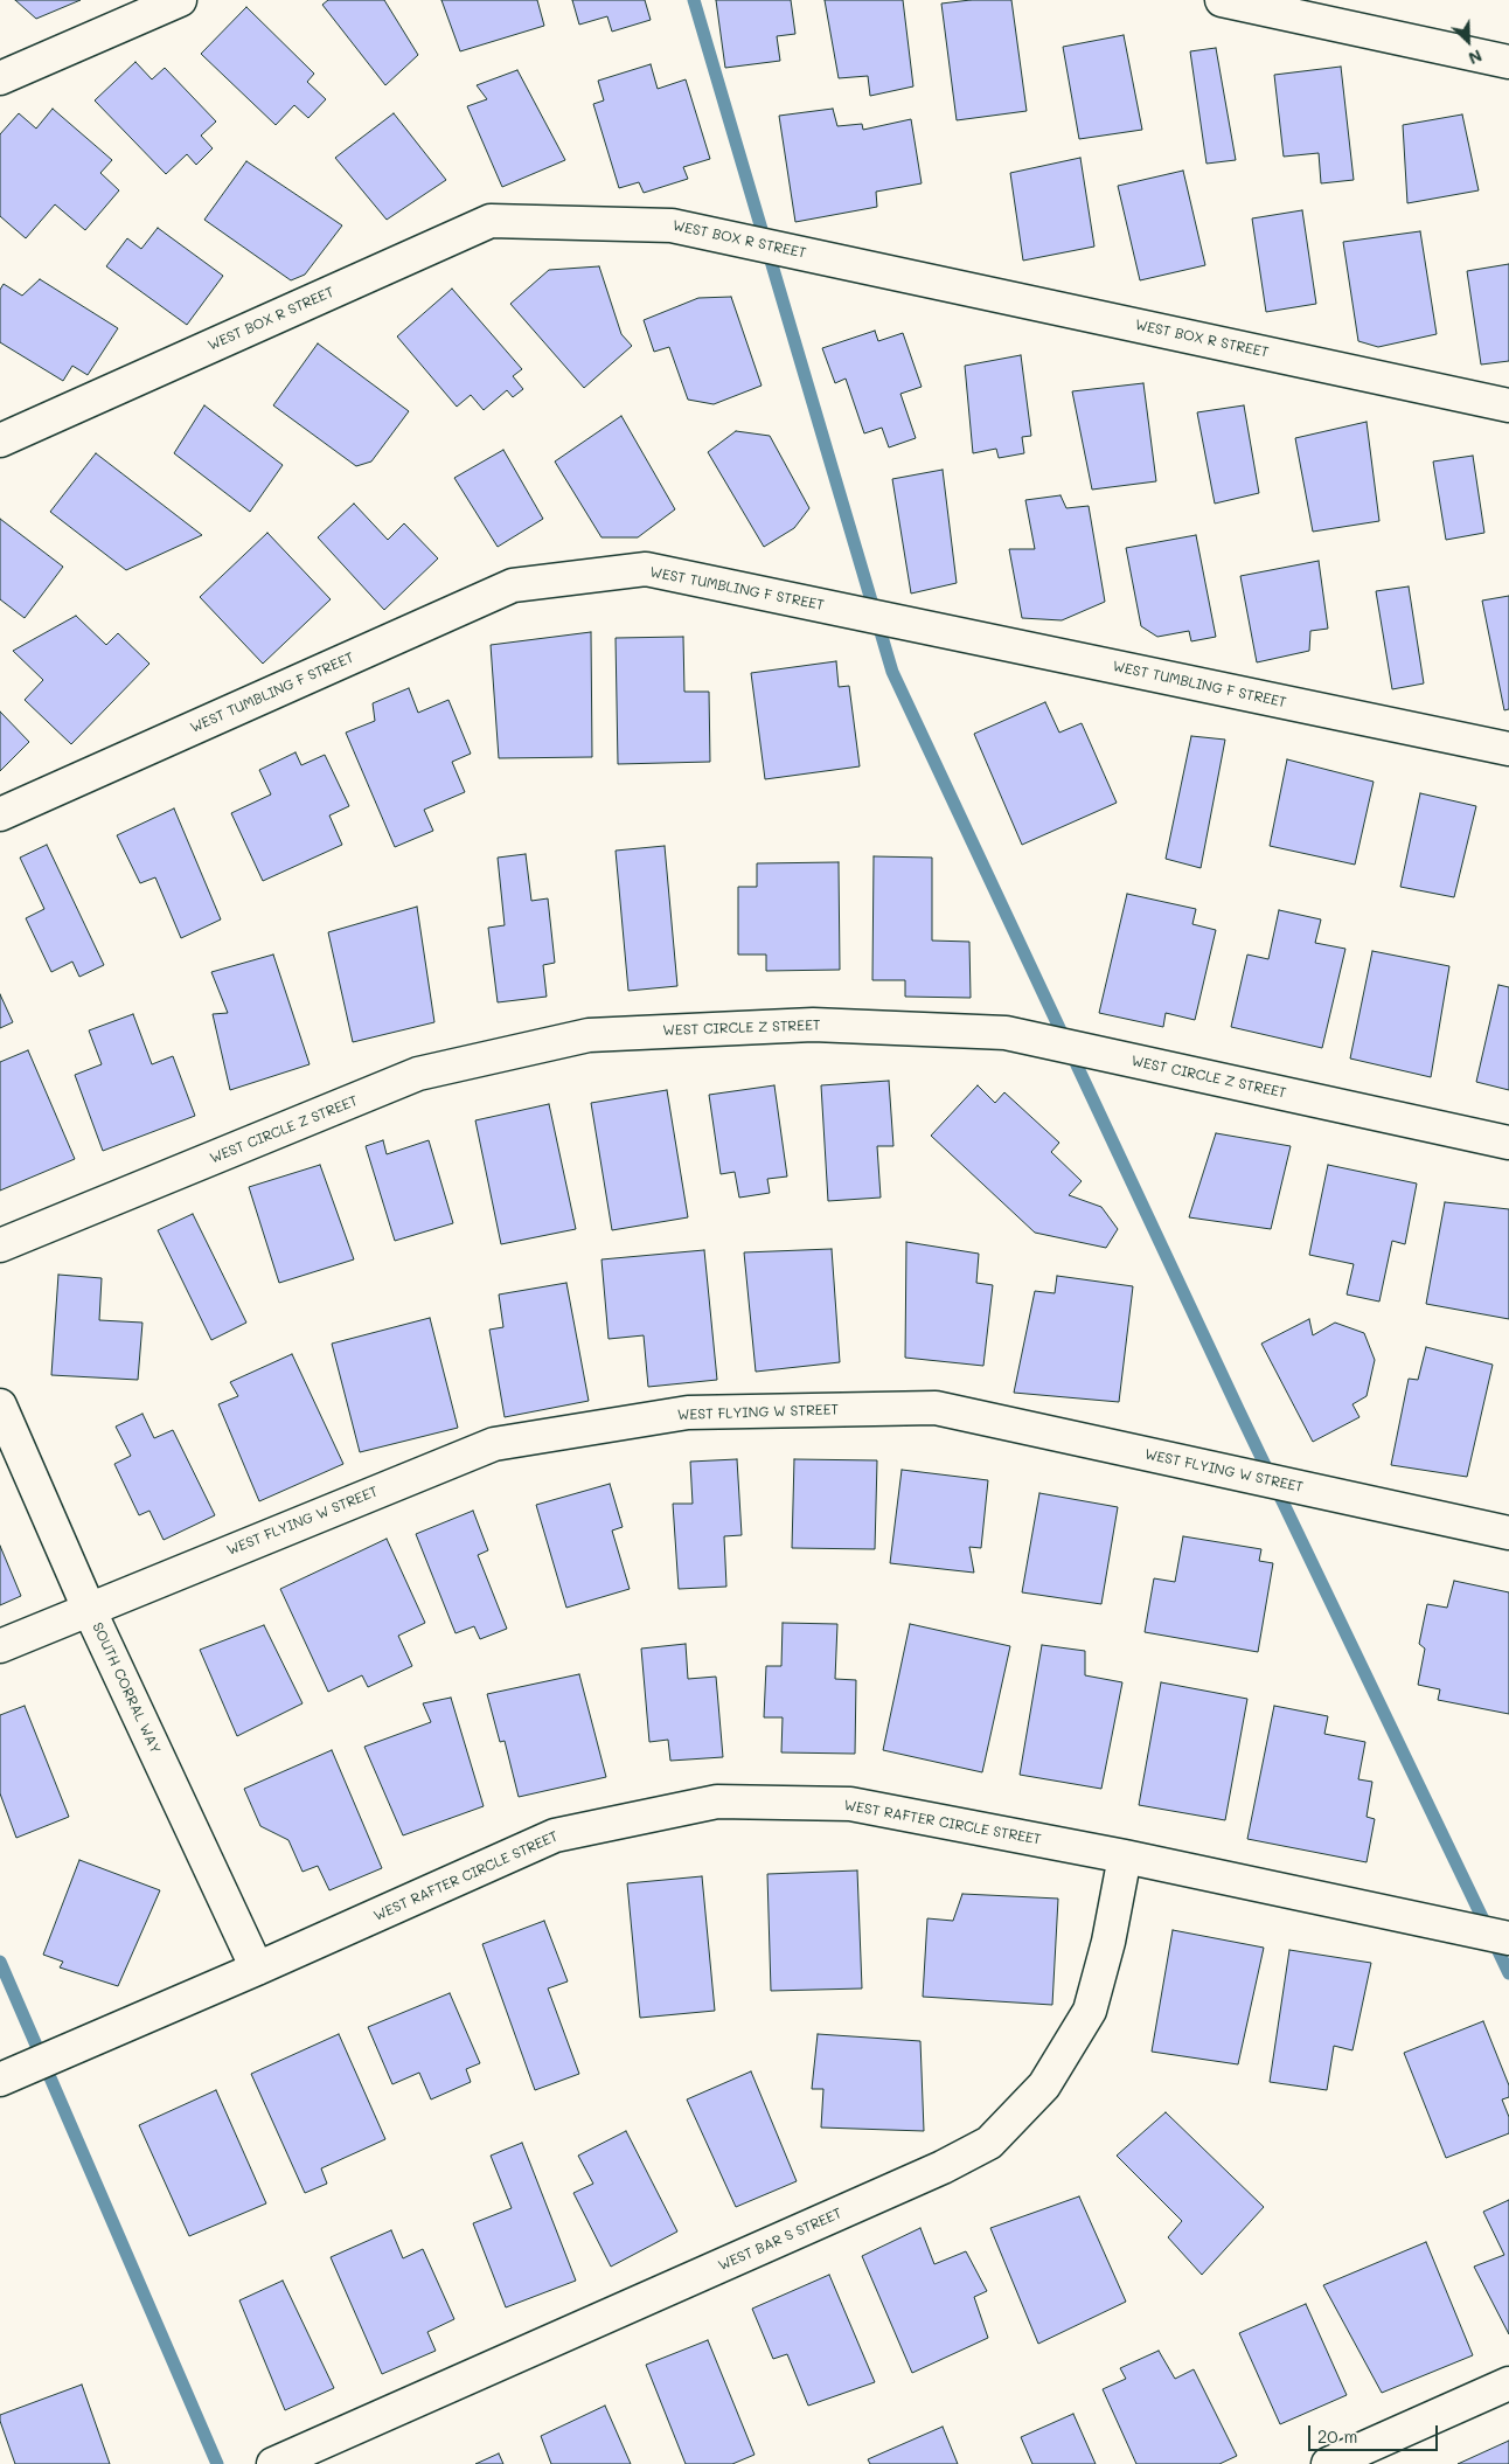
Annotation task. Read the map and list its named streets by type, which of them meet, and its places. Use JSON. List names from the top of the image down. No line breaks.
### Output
{"streets":{"street":["WEST BOX R STREET","WEST TUMBLING F STREET","WEST CIRCLE Z STREET","WEST FLYING W STREET","SOUTH CORRAL WAY","WEST RAFTER CIRCLE STREET","WEST BAR S STREET"]},"crossings":[["WEST FLYING W STREET","SOUTH CORRAL WAY"],["SOUTH CORRAL WAY","WEST RAFTER CIRCLE STREET"],["WEST RAFTER CIRCLE STREET","WEST BAR S STREET"]],"scale_bar":"20 m","north":"bottom right"}
